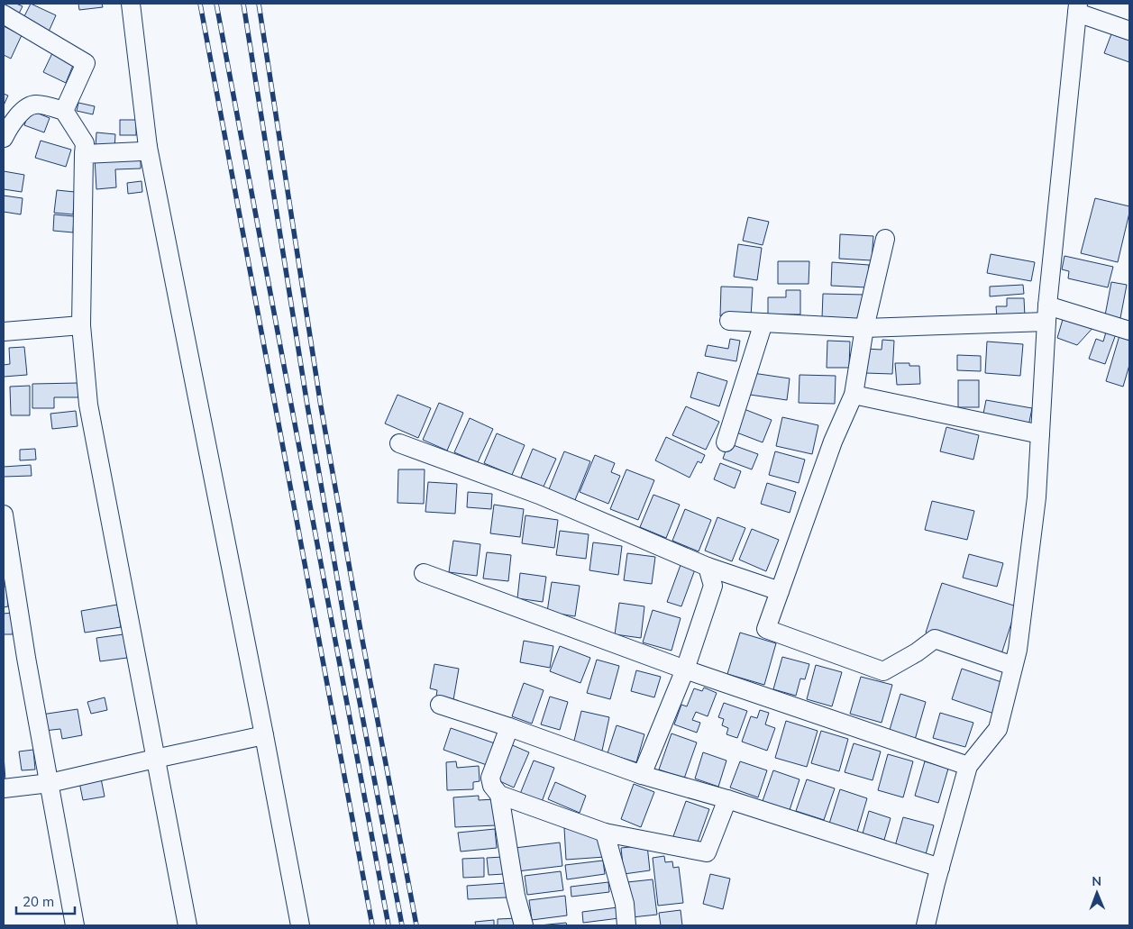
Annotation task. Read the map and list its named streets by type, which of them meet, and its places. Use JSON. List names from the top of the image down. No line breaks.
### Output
{"scale_bar":"20 m","north":"top"}
